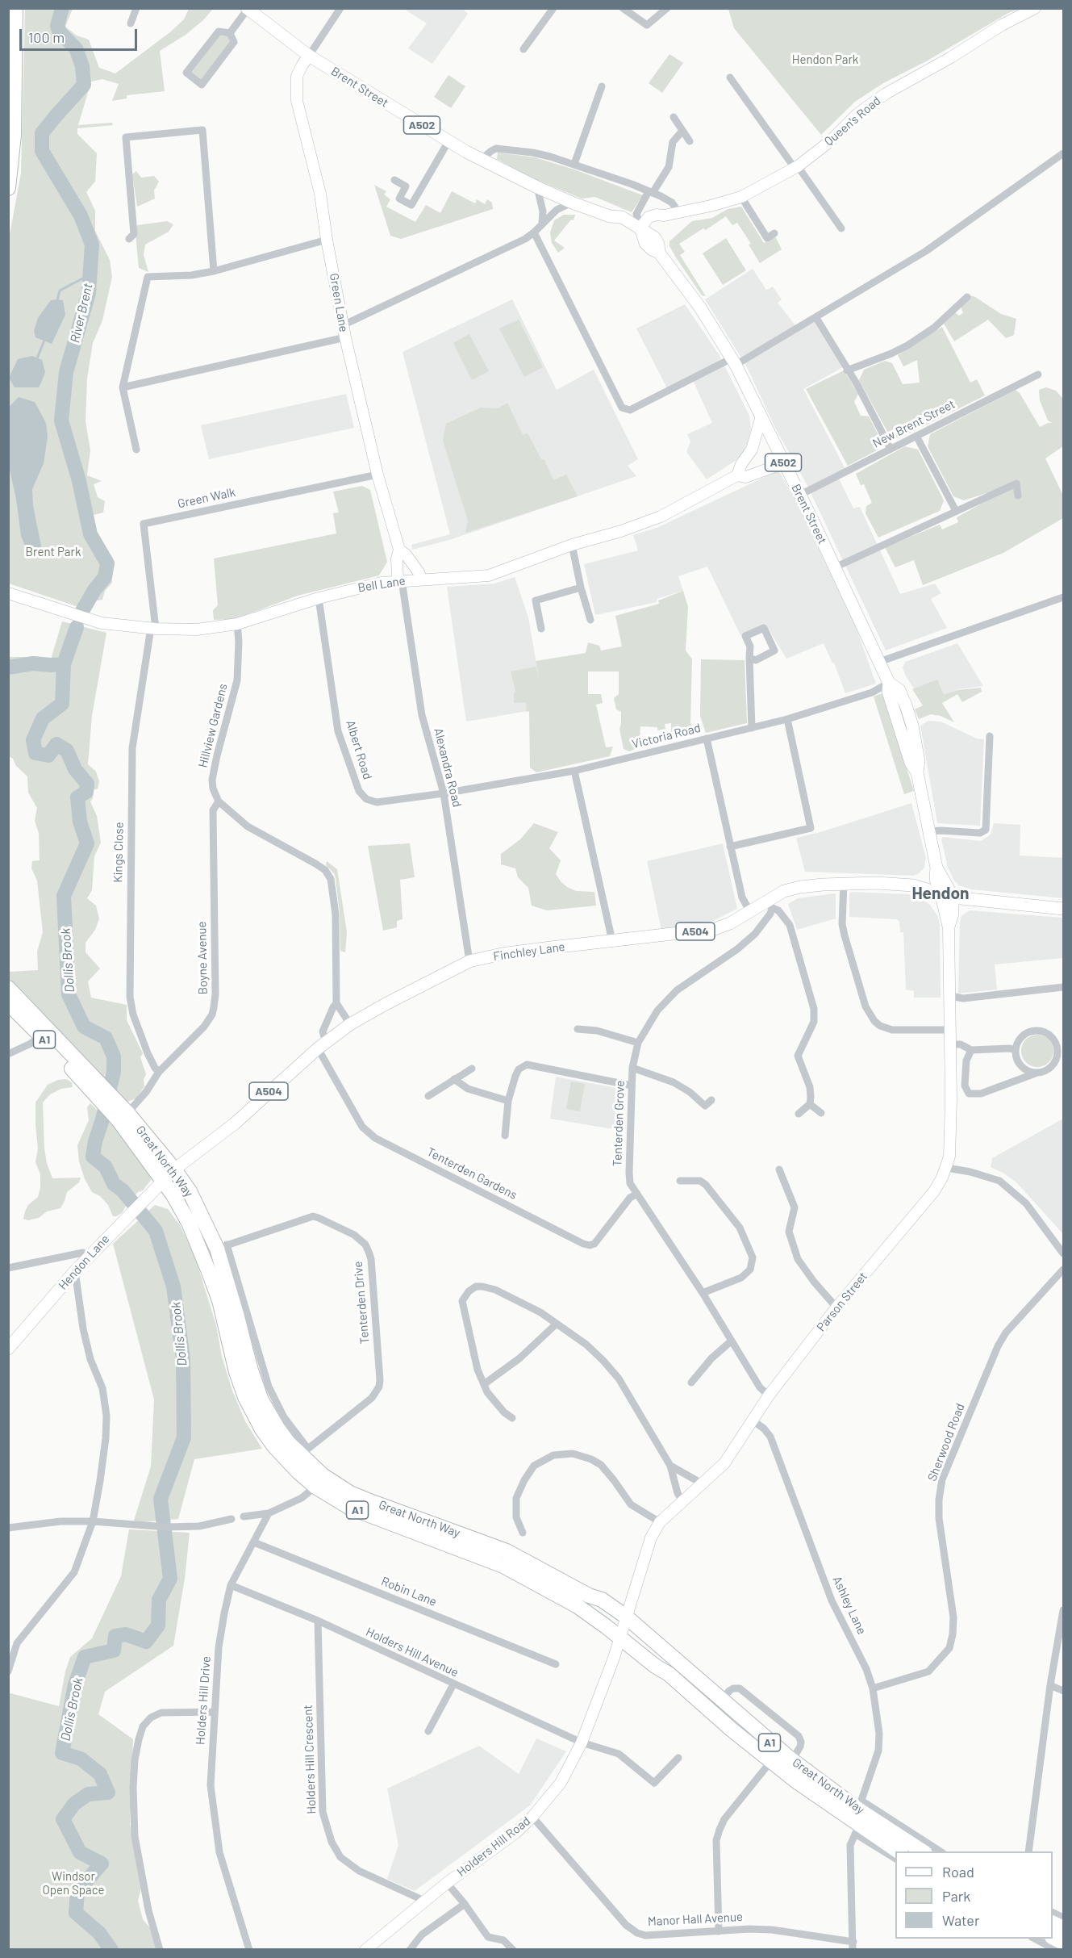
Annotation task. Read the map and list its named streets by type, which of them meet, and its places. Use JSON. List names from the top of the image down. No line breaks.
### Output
{"streets":{"highway":["A1","Great North Way"],"main road":["Brent Street","Queen's Road","A502","Green Lane","Bell Lane","A504","Finchley Lane","Hendon Lane","Parson Street","Holders Hill Road"],"street":["New Brent Street","Green Walk","Hillview Gardens","Victoria Road","Albert Road","Alexandra Road","Kings Close","Boyne Avenue","Tenterden Grove","Tenterden Gardens","Tenterden Drive","Sherwood Road","Robin Lane","Ashley Lane","Holders Hill Avenue","Holders Hill Drive","Holders Hill Crescent","Manor Hall Avenue"]},"crossings":[["Brent Street","Queen's Road"],["Brent Street","Green Lane"],["Brent Street","New Brent Street"],["Brent Street","Bell Lane"],["Brent Street","Victoria Road"],["Brent Street","A504"],["Brent Street","Finchley Lane"],["Brent Street","Parson Street"],["Green Lane","Green Walk"],["Green Lane","Bell Lane"],["Green Lane","Alexandra Road"],["Green Walk","Bell Lane"],["Green Walk","Kings Close"],["Bell Lane","Hillview Gardens"],["Bell Lane","Albert Road"],["Bell Lane","Alexandra Road"],["Bell Lane","Kings Close"],["Hillview Gardens","Boyne Avenue"],["Victoria Road","Albert Road"],["Victoria Road","Alexandra Road"],["Albert Road","Alexandra Road"],["Alexandra Road","Finchley Lane"],["Kings Close","Boyne Avenue"],["A504","Finchley Lane"],["A504","Parson Street"],["Finchley Lane","Tenterden Grove"],["Finchley Lane","Great North Way"],["Finchley Lane","Tenterden Gardens"],["Finchley Lane","Hendon Lane"],["Finchley Lane","Parson Street"],["Boyne Avenue","Great North Way"],["Tenterden Grove","Tenterden Gardens"],["Tenterden Grove","Parson Street"],["Great North Way","Hendon Lane"],["Great North Way","Parson Street"],["Great North Way","Tenterden Drive"],["Great North Way","Ashley Lane"],["Great North Way","Holders Hill Road"],["Parson Street","Ashley Lane"],["Parson Street","Holders Hill Road"],["Sherwood Road","Ashley Lane"],["Robin Lane","Holders Hill Drive"],["Holders Hill Avenue","Holders Hill Drive"],["Holders Hill Avenue","Holders Hill Crescent"],["Holders Hill Avenue","Holders Hill Road"],["Holders Hill Crescent","Holders Hill Road"],["Holders Hill Road","Manor Hall Avenue"]],"districts":["Hendon"],"water":["River Brent","Dollis Brook"],"parks":["Hendon Park","Brent Park","Windsor Open Space"],"legend":["Road","Park","Water"],"scale_bar":"100 m"}
